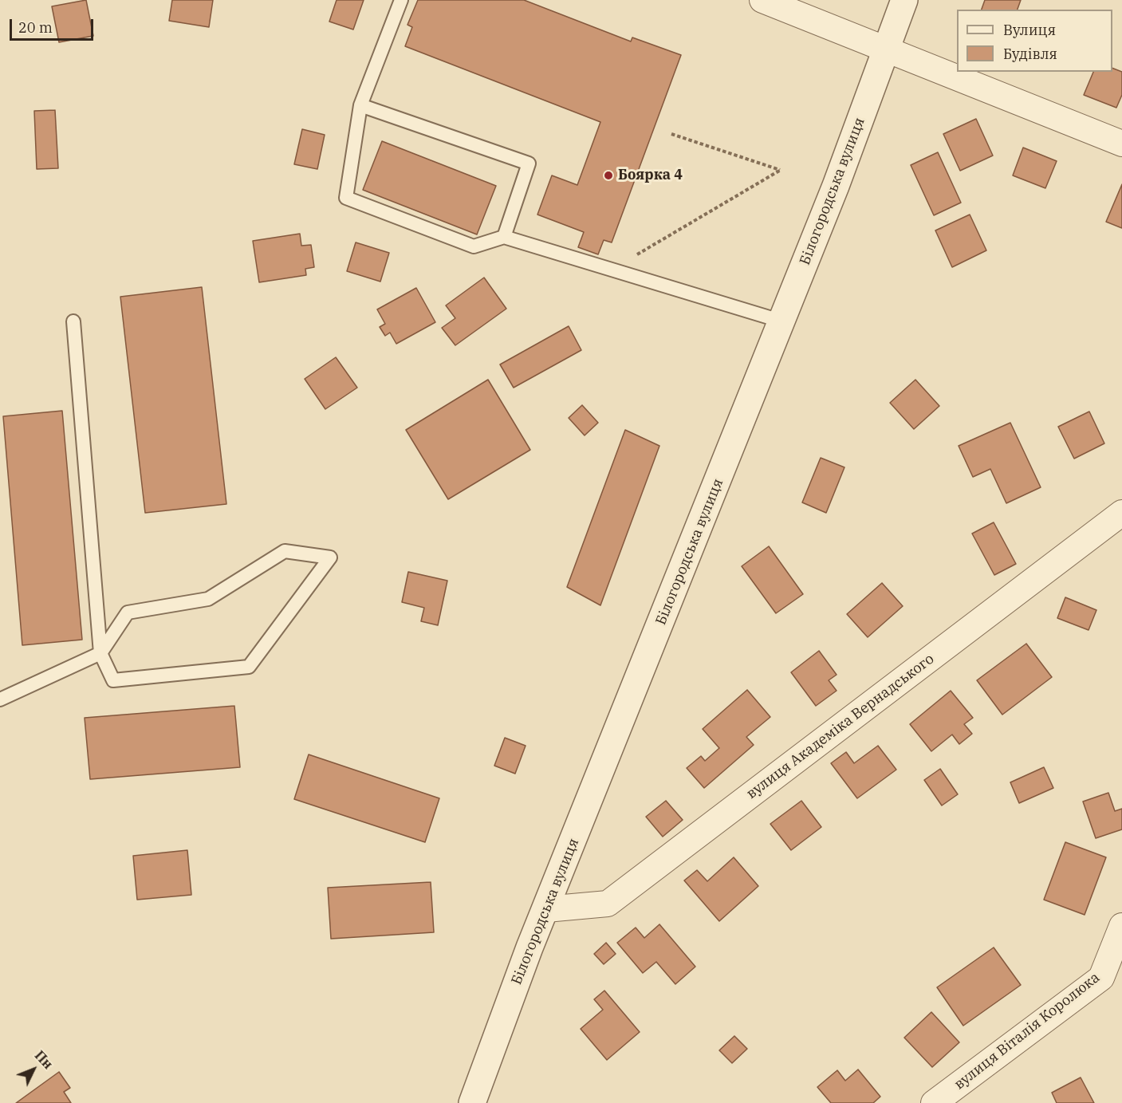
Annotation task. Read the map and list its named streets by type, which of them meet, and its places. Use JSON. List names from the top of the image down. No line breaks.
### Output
{"streets":{"street":["Білогородська вулиця","вулиця Академіка Вернадського","вулиця Віталія Королюка"]},"crossings":[["Білогородська вулиця","вулиця Академіка Вернадського"]],"places":["Боярка 4"],"legend":["Вулиця","Будівля"],"scale_bar":"20 m","north":"top right"}
